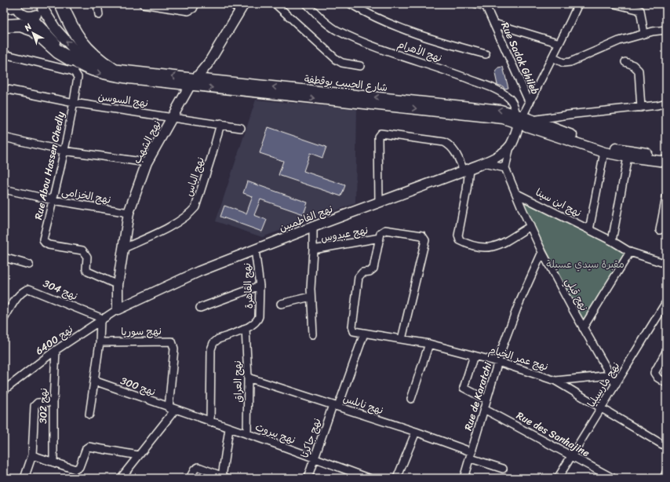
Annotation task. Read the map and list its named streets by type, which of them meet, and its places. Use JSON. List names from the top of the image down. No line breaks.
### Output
{"streets":{"main road":["شارع الحبيب بوقطفة","نهج الشهب","نهج الفاطميين"],"street":["نهج الأهرام","Rue Sadok Ghileb","نهج السوسن","Rue Abou Hassen Chedly","نهج الياس","نهج الخزامى","نهج ابن سينا","نهج عبدوس","نهج القاهرة","نهج 304","نهج قبلي","نهج سوريا","نهج 6400","نهج عمر الخيام","نهج العراق","نهج مارسيليا","نهج 300","Rue de Karatchi","نهج نابلس","نهج 302","نهج بيروت","Rue des Sanhajine","نهج جاكرتا"]},"crossings":[["نهج الأهرام","شارع الحبيب بوقطفة"],["شارع الحبيب بوقطفة","نهج الشهب"],["نهج السوسن","نهج الشهب"],["نهج السوسن","Rue Abou Hassen Chedly"],["نهج السوسن","نهج الياس"],["نهج الشهب","Rue Abou Hassen Chedly"],["نهج الشهب","نهج الياس"],["نهج الشهب","نهج الخزامى"],["نهج الشهب","نهج الفاطميين"],["نهج الشهب","نهج 6400"],["Rue Abou Hassen Chedly","نهج الخزامى"],["نهج ابن سينا","نهج قبلي"],["نهج الفاطميين","نهج القاهرة"],["نهج الفاطميين","نهج 6400"],["نهج عبدوس","نهج عمر الخيام"],["نهج القاهرة","نهج العراق"],["نهج 304","نهج 6400"],["نهج قبلي","نهج مارسيليا"],["نهج قبلي","Rue de Karatchi"],["نهج سوريا","نهج 300"],["نهج سوريا","نهج بيروت"],["نهج 6400","نهج 302"],["نهج عمر الخيام","نهج مارسيليا"],["نهج عمر الخيام","Rue de Karatchi"],["نهج عمر الخيام","نهج جاكرتا"],["نهج العراق","نهج نابلس"],["نهج العراق","نهج بيروت"],["نهج مارسيليا","Rue des Sanhajine"],["نهج 300","نهج بيروت"],["Rue de Karatchi","نهج نابلس"],["Rue de Karatchi","Rue des Sanhajine"],["نهج نابلس","نهج جاكرتا"],["نهج بيروت","نهج جاكرتا"]],"parks":["مقبرة سيدي عسيلة"],"north":"top left"}
